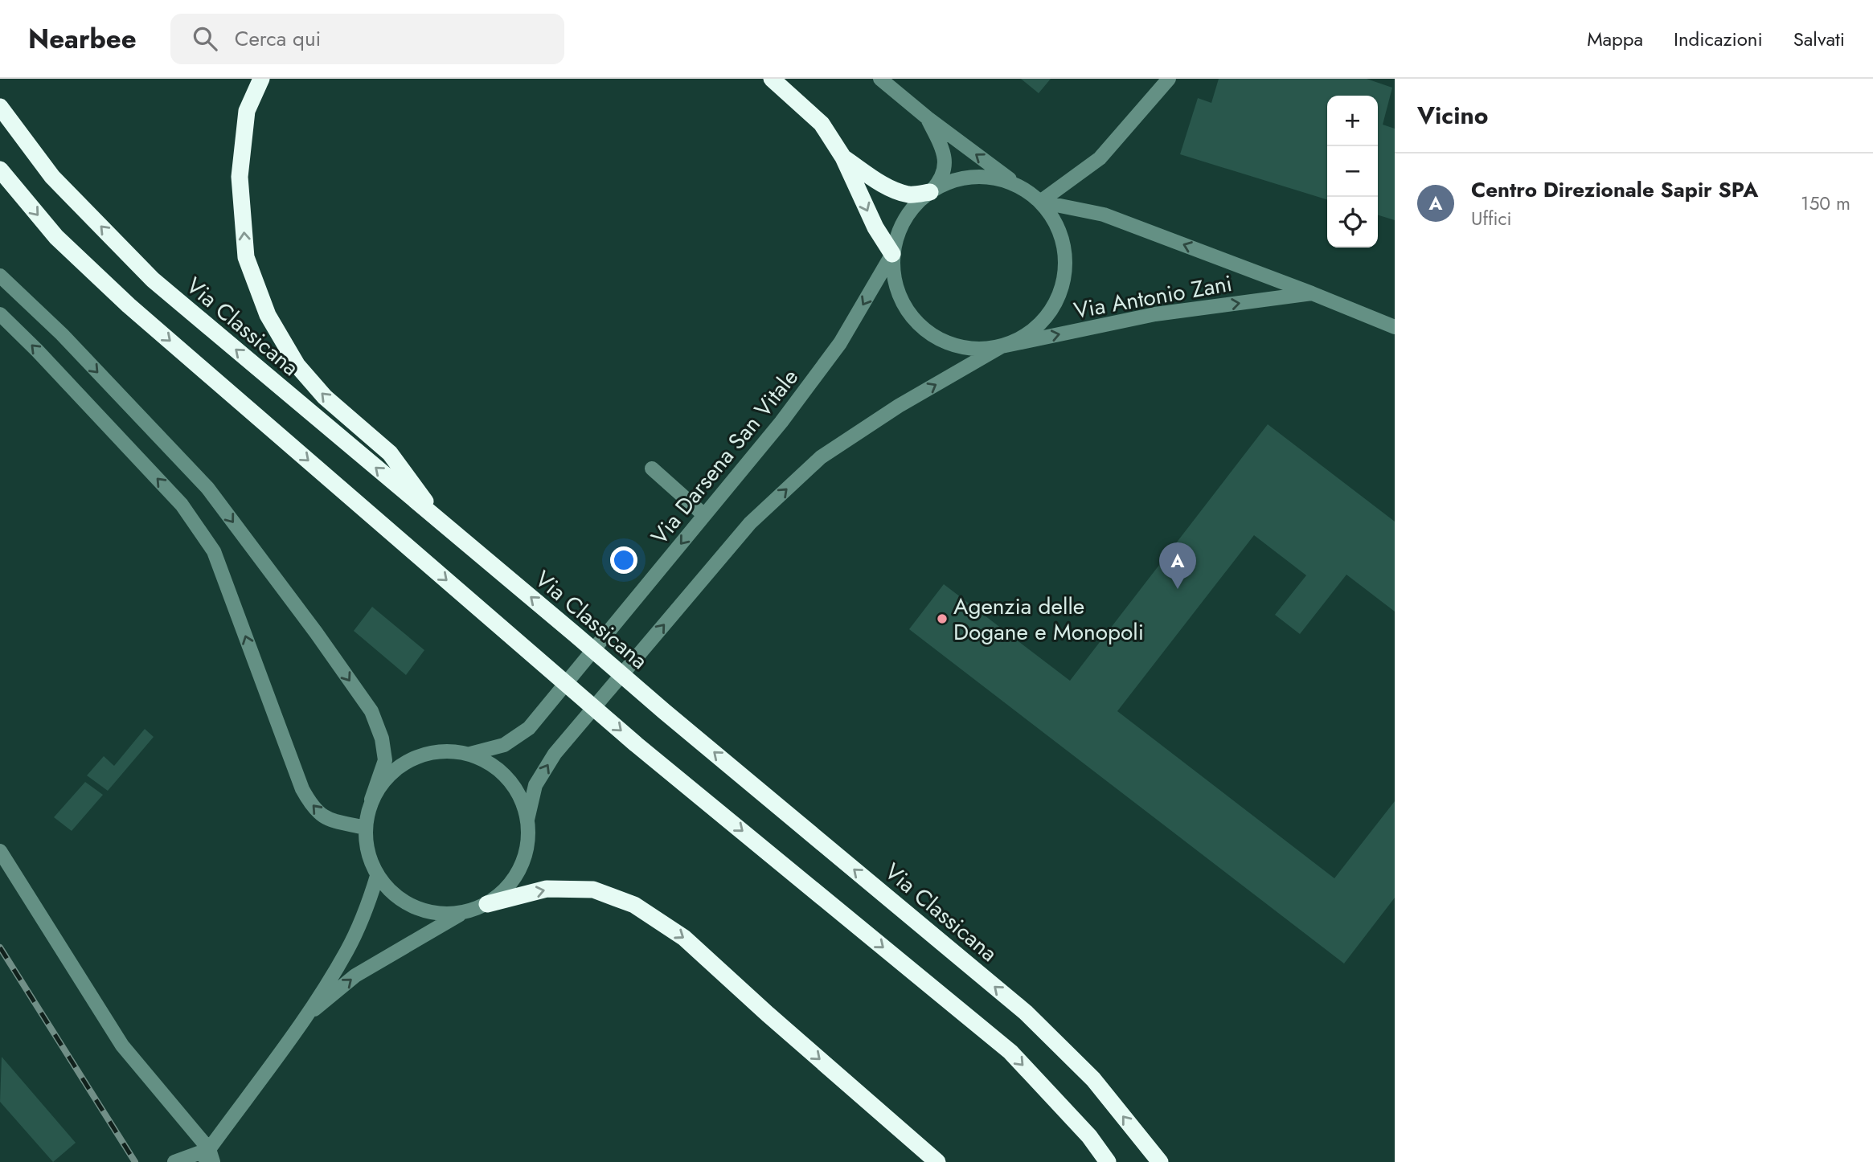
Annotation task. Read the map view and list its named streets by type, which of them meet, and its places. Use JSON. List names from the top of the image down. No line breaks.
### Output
{"streets":{"highway":["Via Classicana"],"street":["Via Antonio Zani","Via Darsena San Vitale"]},"crossings":[["Via Antonio Zani","Via Darsena San Vitale"]],"places":["Agenzia delle Dogane e Monopoli"],"page":{"header":"Nearbee","search":"Cerca qui","nav":["Mappa","Indicazioni","Salvati"],"heading":"Vicino","map_buttons":["+","−"],"list":[{"mark":"A","name":"Centro Direzionale Sapir SPA","note":"Uffici","value":"150 m"}],"pins":"A"}}
